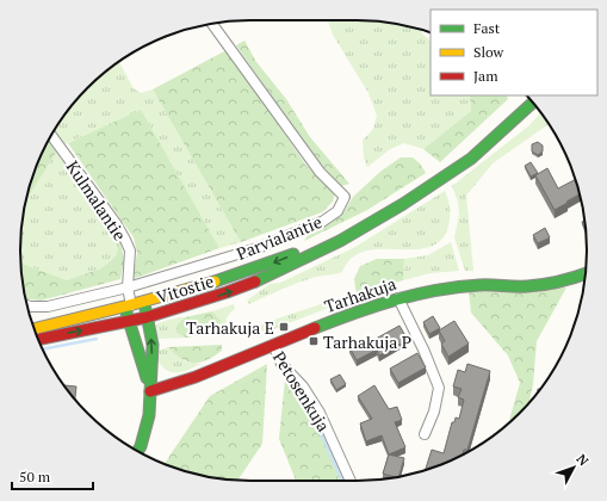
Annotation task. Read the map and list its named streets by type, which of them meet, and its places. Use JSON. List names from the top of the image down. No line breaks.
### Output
{"streets":{"main road":["Vitostie","Tarhakuja"],"street":["Kulmalantie","Parvialantie","Petosenkuja"]},"crossings":[["Kulmalantie","Parvialantie"],["Kulmalantie","Vitostie"],["Tarhakuja","Petosenkuja"]],"places":{"transit":["Tarhakuja E","Tarhakuja P"]},"legend":["Fast","Slow","Jam"],"scale_bar":"50 m","north":"top right"}
